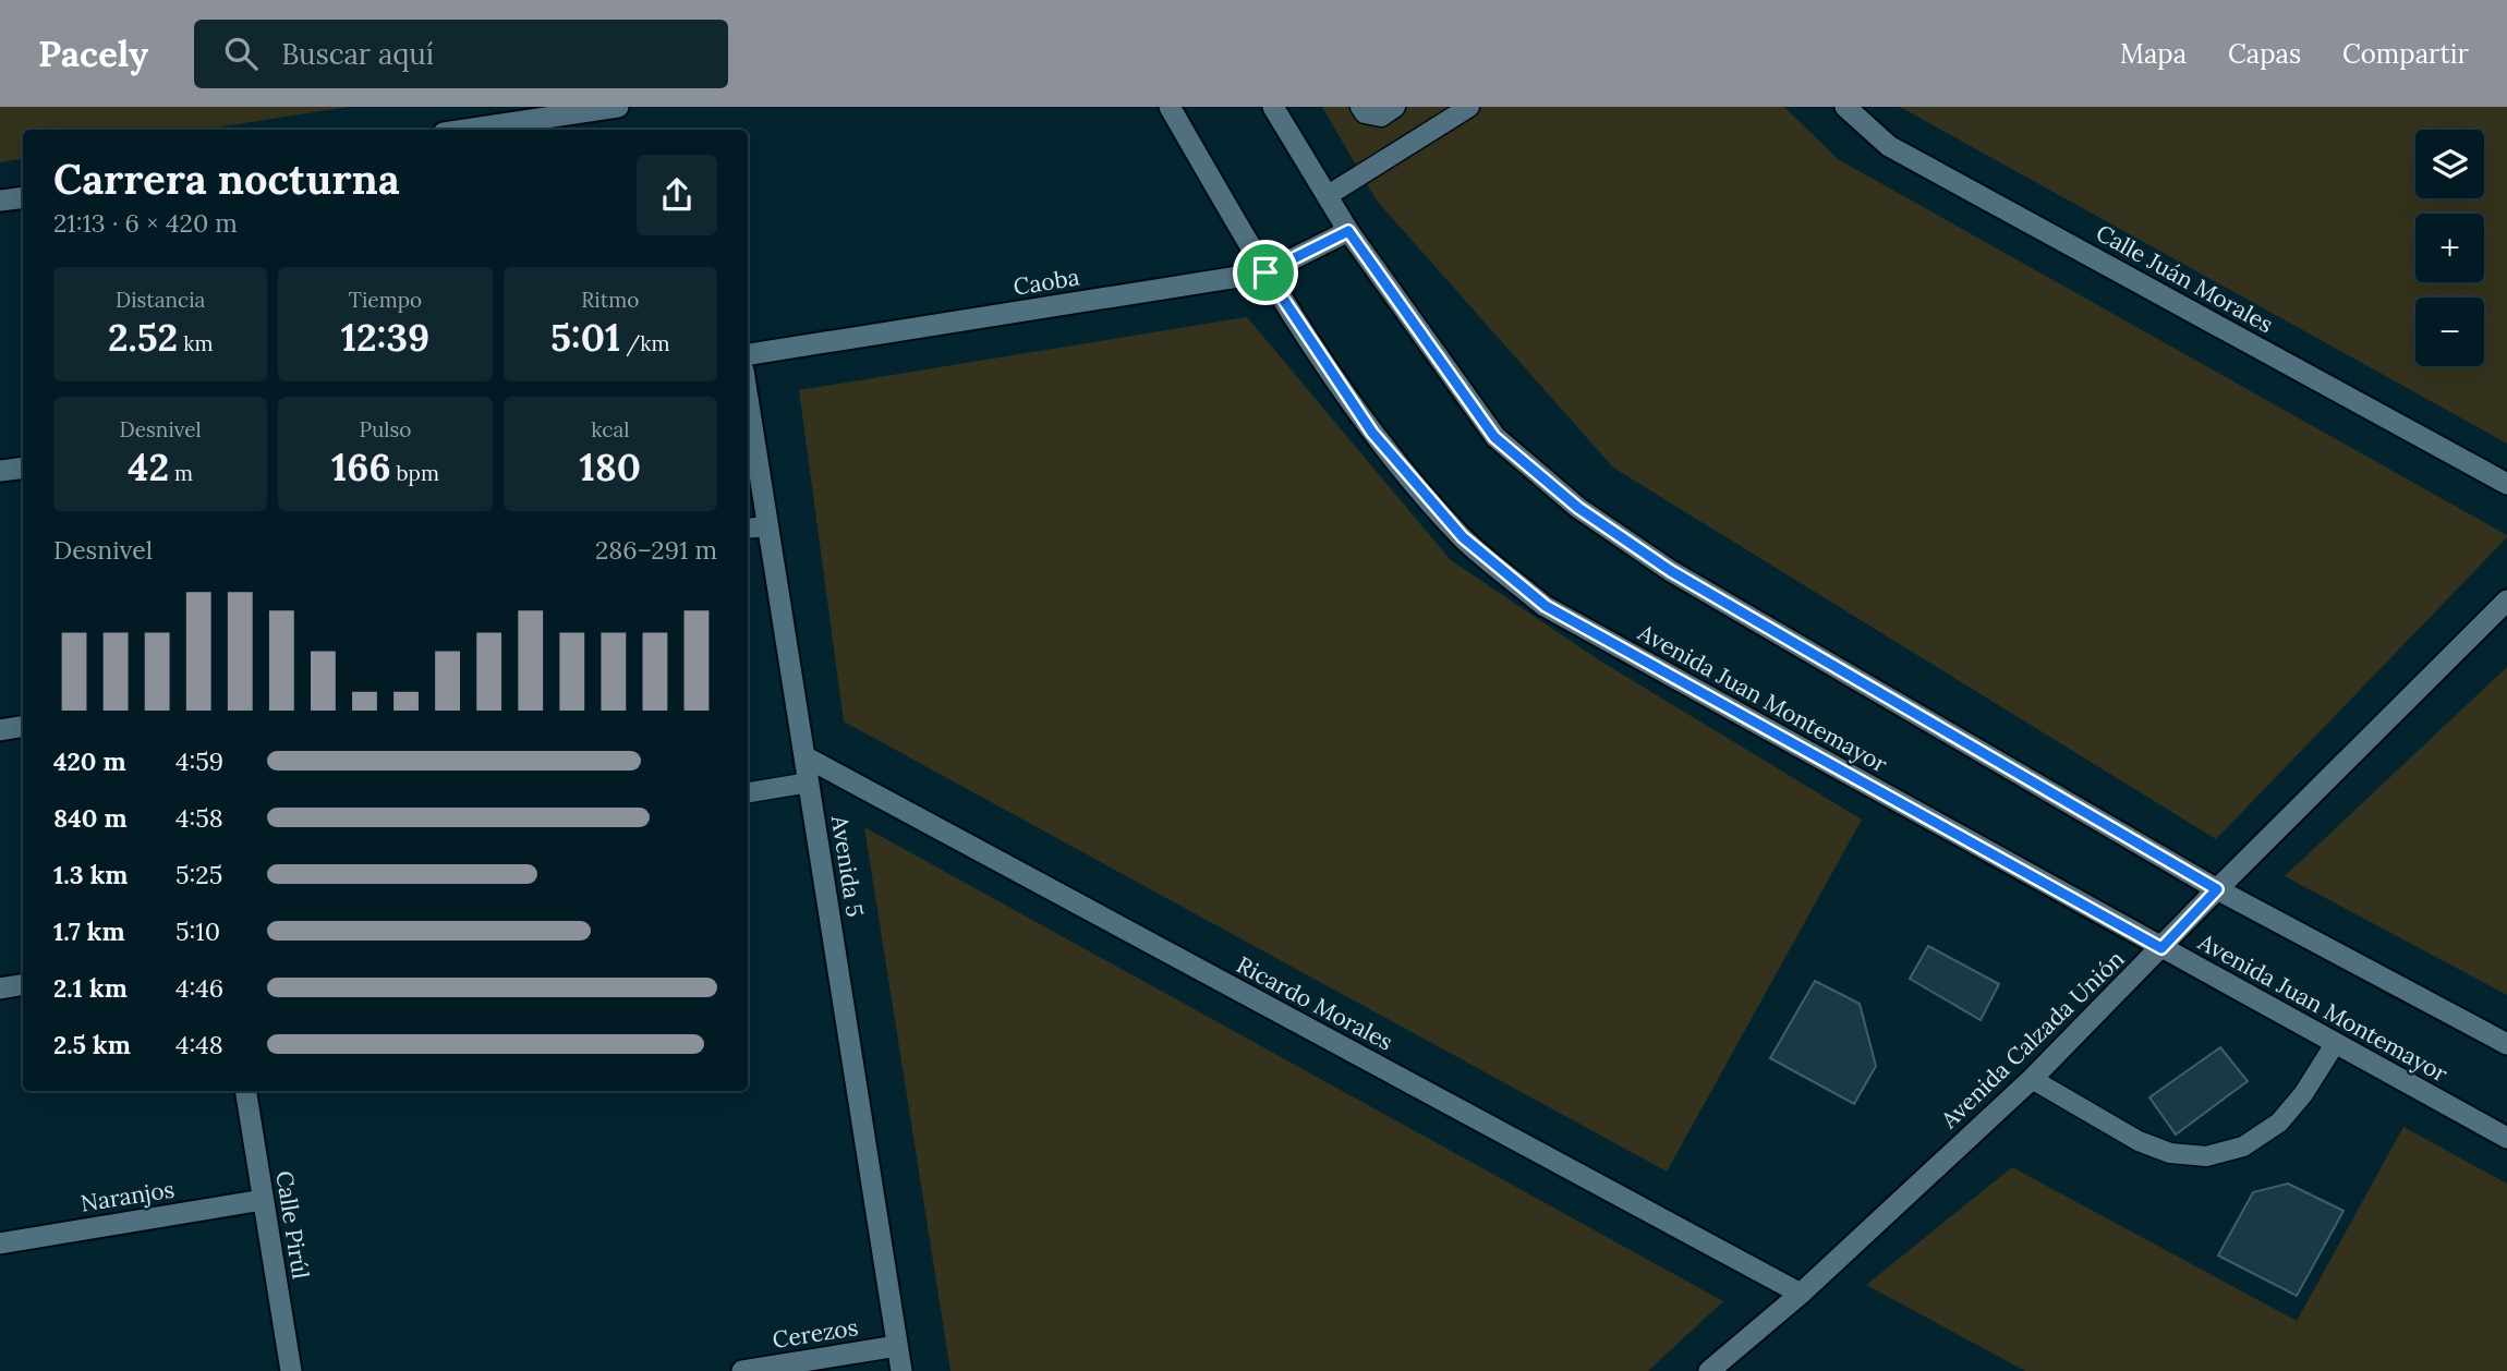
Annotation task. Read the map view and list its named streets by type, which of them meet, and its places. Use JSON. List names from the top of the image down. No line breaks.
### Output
{"streets":{"street":["Calle Juán Morales","Caoba","Avenida Juan Montemayor","Avenida 5","Ricardo Morales","Avenida Calzada Unión","Naranjos","Calle Pirúl","Cerezos"]},"crossings":[["Caoba","Avenida Juan Montemayor"],["Avenida Juan Montemayor","Avenida Calzada Unión"],["Avenida 5","Ricardo Morales"],["Avenida 5","Cerezos"],["Ricardo Morales","Avenida Calzada Unión"],["Naranjos","Calle Pirúl"]],"page":{"header":"Pacely","search":"Buscar aquí","nav":["Mapa","Capas","Compartir"],"map_buttons":["+","−"],"heading":["Carrera nocturna","21:13 · 6 × 420 m"],"stats":[["Distancia","2.52 km"],["Tiempo","12:39"],["Ritmo","5:01 /km"],["Desnivel","42 m"],["Pulso","166 bpm"],["kcal","180"]],"chart":["Desnivel","286–291 m"],"list":[{"name":"420 m","note":"4:59"},{"name":"840 m","note":"4:58"},{"name":"1.3 km","note":"5:25"},{"name":"1.7 km","note":"5:10"},{"name":"2.1 km","note":"4:46"},{"name":"2.5 km","note":"4:48"}]}}
